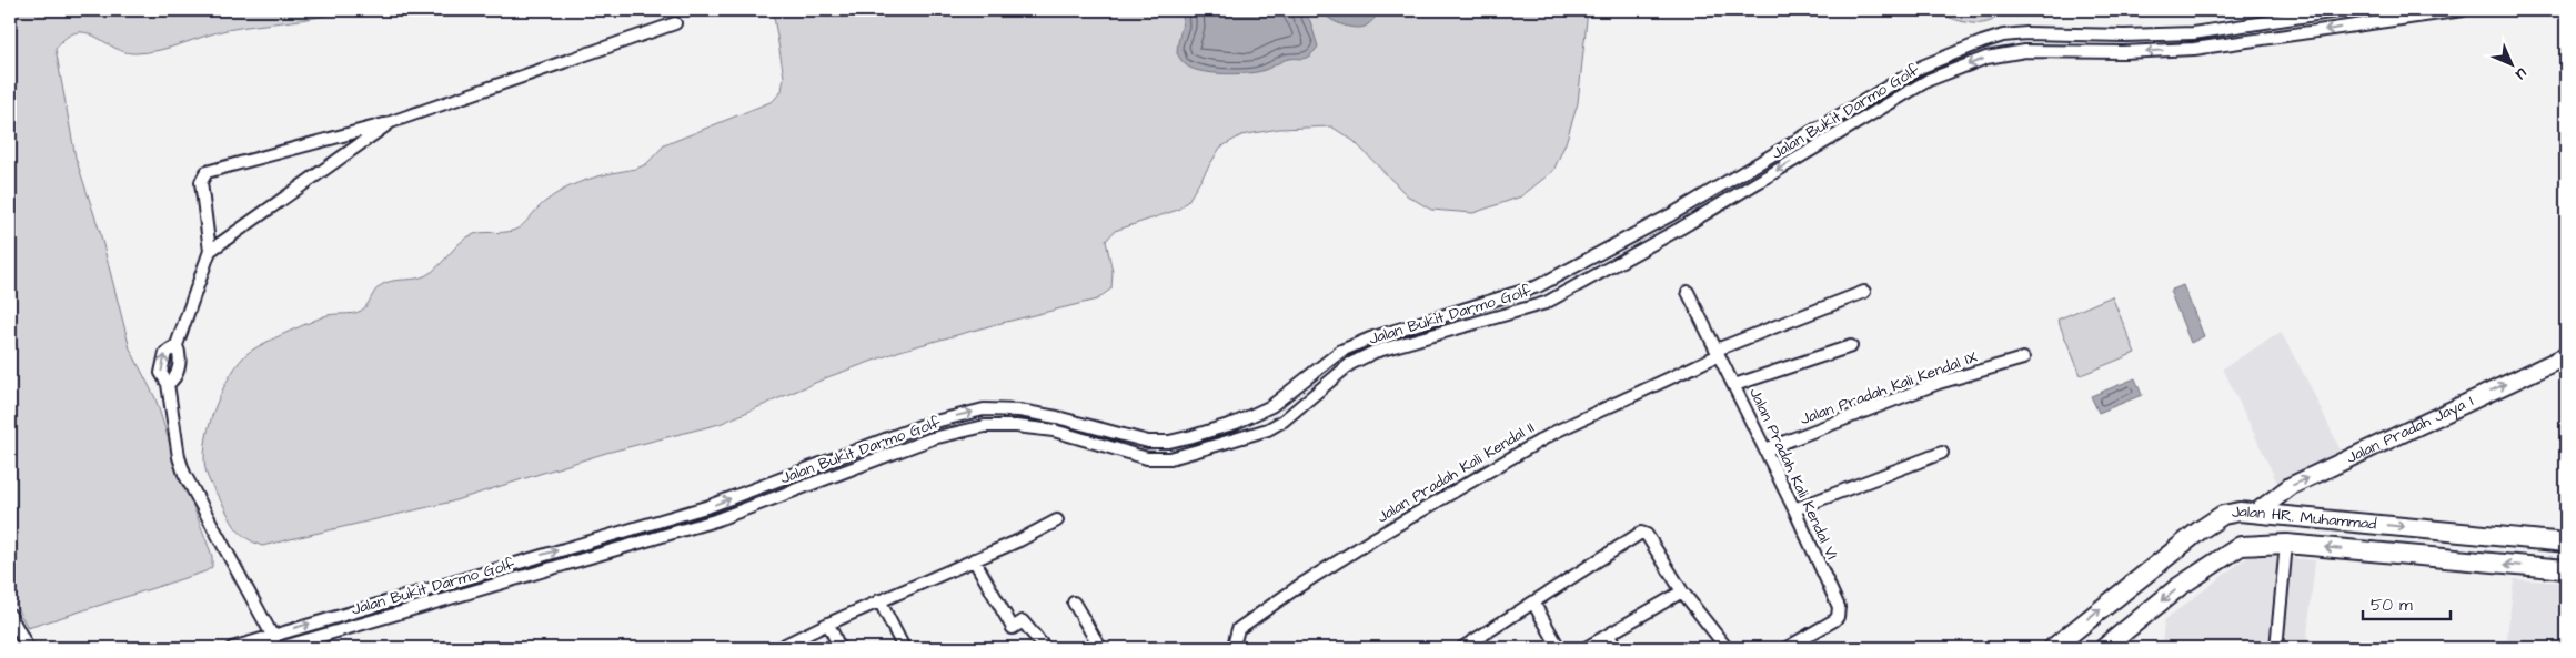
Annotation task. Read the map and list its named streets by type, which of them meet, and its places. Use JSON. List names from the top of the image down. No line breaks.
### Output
{"streets":{"main road":["Jalan HR. Muhammad"],"street":["Jalan Bukit Darmo Golf","Jalan Pradah Kali Kendal IX","Jalan Pradah Jaya I","Jalan Pradah Kali Kendal II","Jalan Pradah Kali Kendal VI"]},"crossings":[["Jalan Pradah Kali Kendal IX","Jalan Pradah Kali Kendal VI"],["Jalan Pradah Jaya I","Jalan HR. Muhammad"],["Jalan Pradah Kali Kendal II","Jalan Pradah Kali Kendal VI"]],"one_way":["Jalan Pradah Jaya I"],"scale_bar":"50 m","north":"bottom right"}
